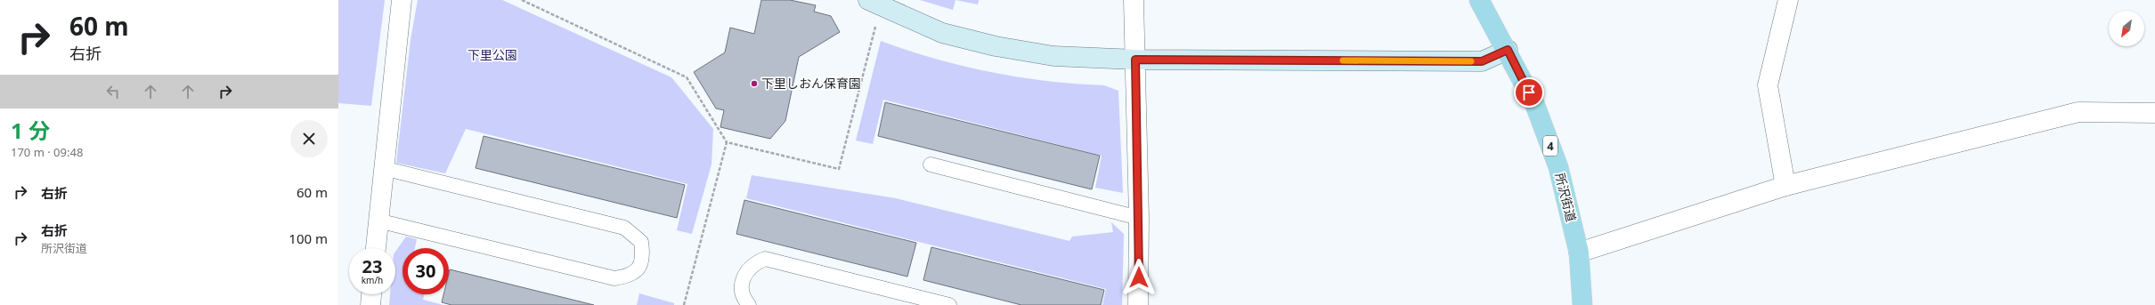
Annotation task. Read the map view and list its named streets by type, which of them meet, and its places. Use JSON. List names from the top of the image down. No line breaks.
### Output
{"streets":{"main road":["4","所沢街道"]},"parks":["下里公園"],"places":["下里しおん保育園"],"north":"bottom left","page":{"turn":["60 m","右折"],"heading":["1 分","170 m · 09:48"],"list":[{"name":"右折","value":"60 m"},{"name":"右折","note":"所沢街道","value":"100 m"}],"speed":"23 km/h","limit":"30"}}
